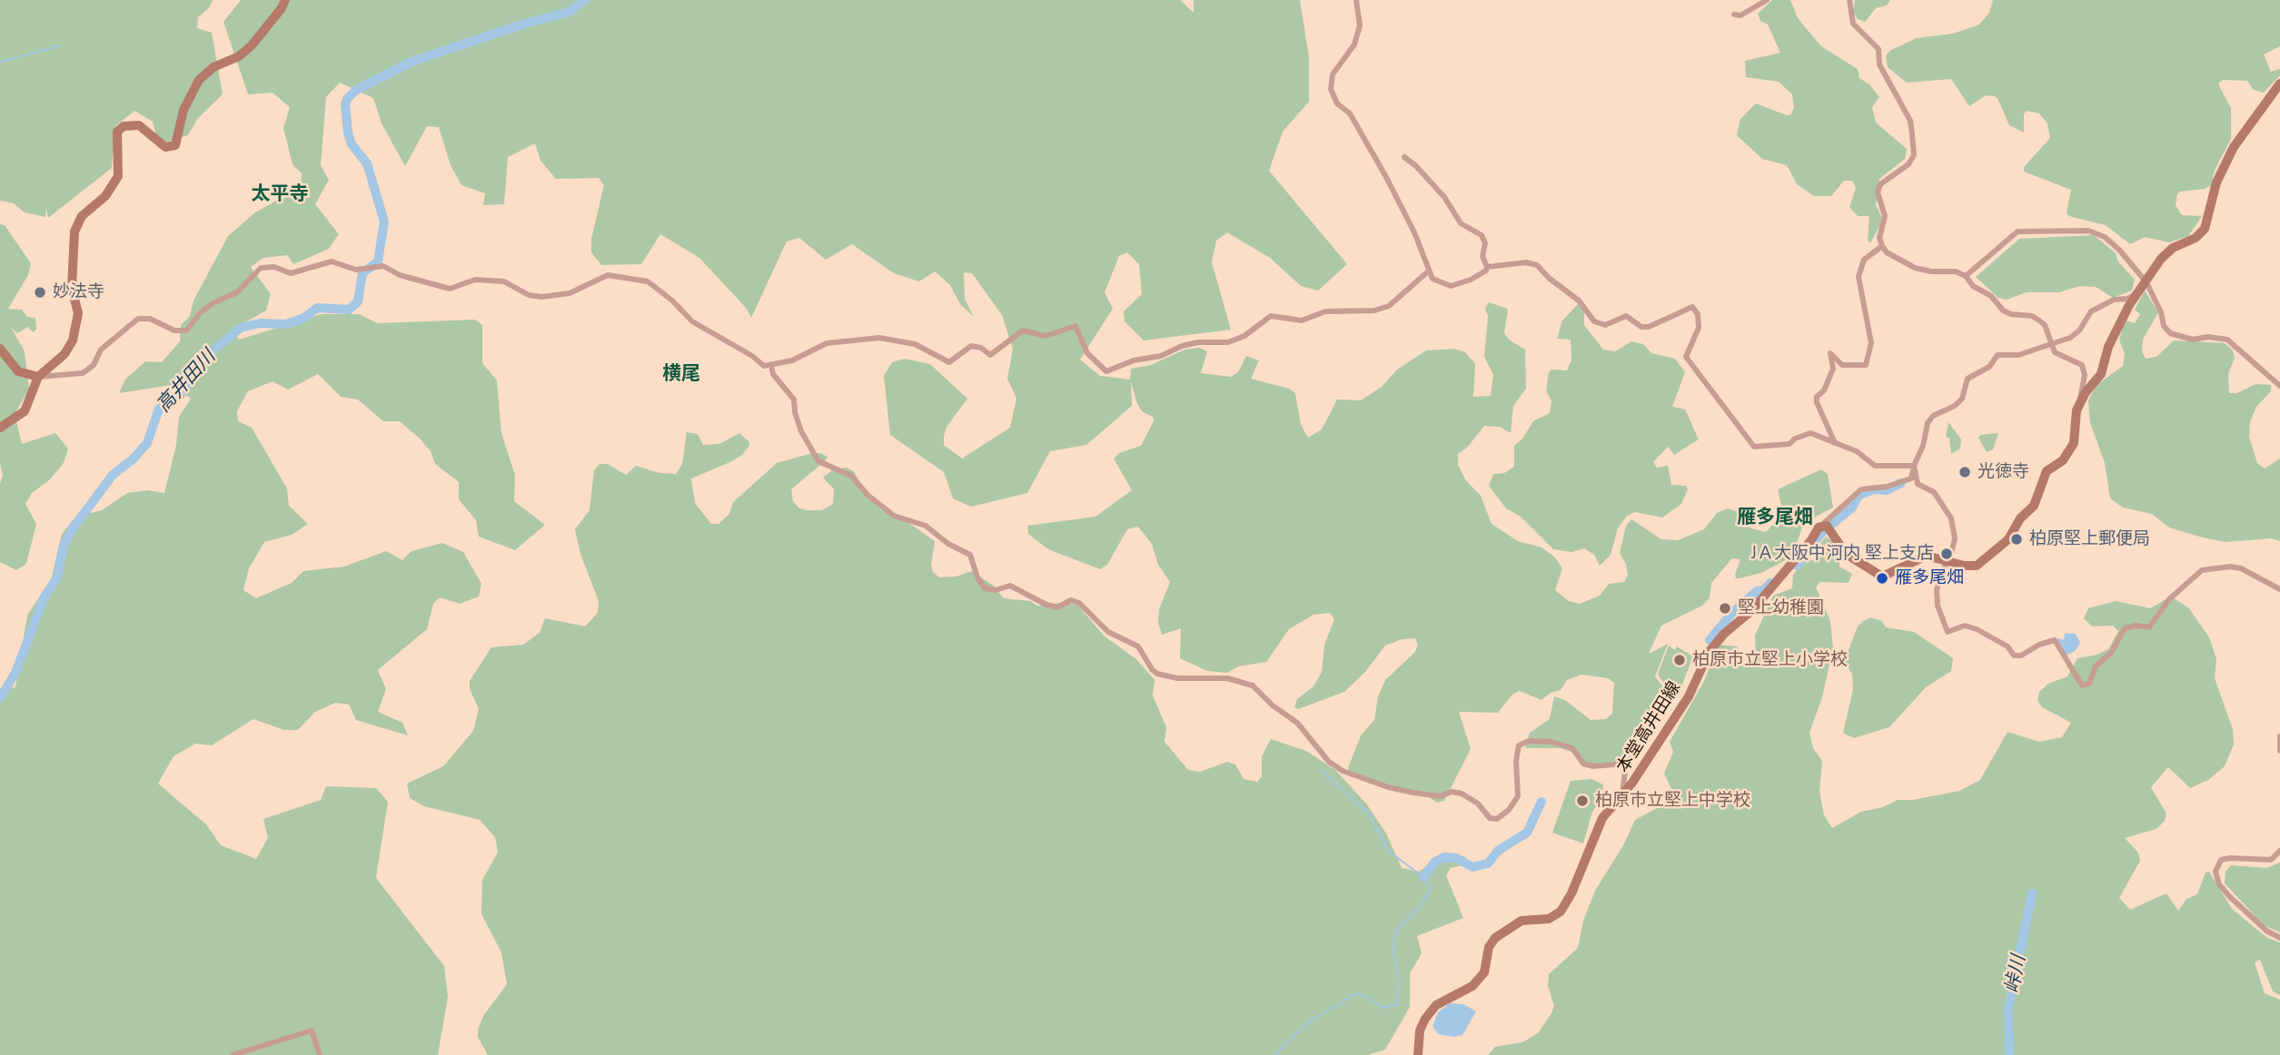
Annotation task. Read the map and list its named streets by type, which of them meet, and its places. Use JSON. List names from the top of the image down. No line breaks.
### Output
{"streets":{"main road":["本堂高井田線"]},"districts":["太平寺","横尾","雁多尾畑"],"water":["高井田川","峠川"],"places":["妙法寺","光徳寺","柏原堅上郵便局","JＡ大阪中河内 堅上支店","雁多尾畑","堅上幼稚園","柏原市立堅上小学校","柏原市立堅上中学校"]}
